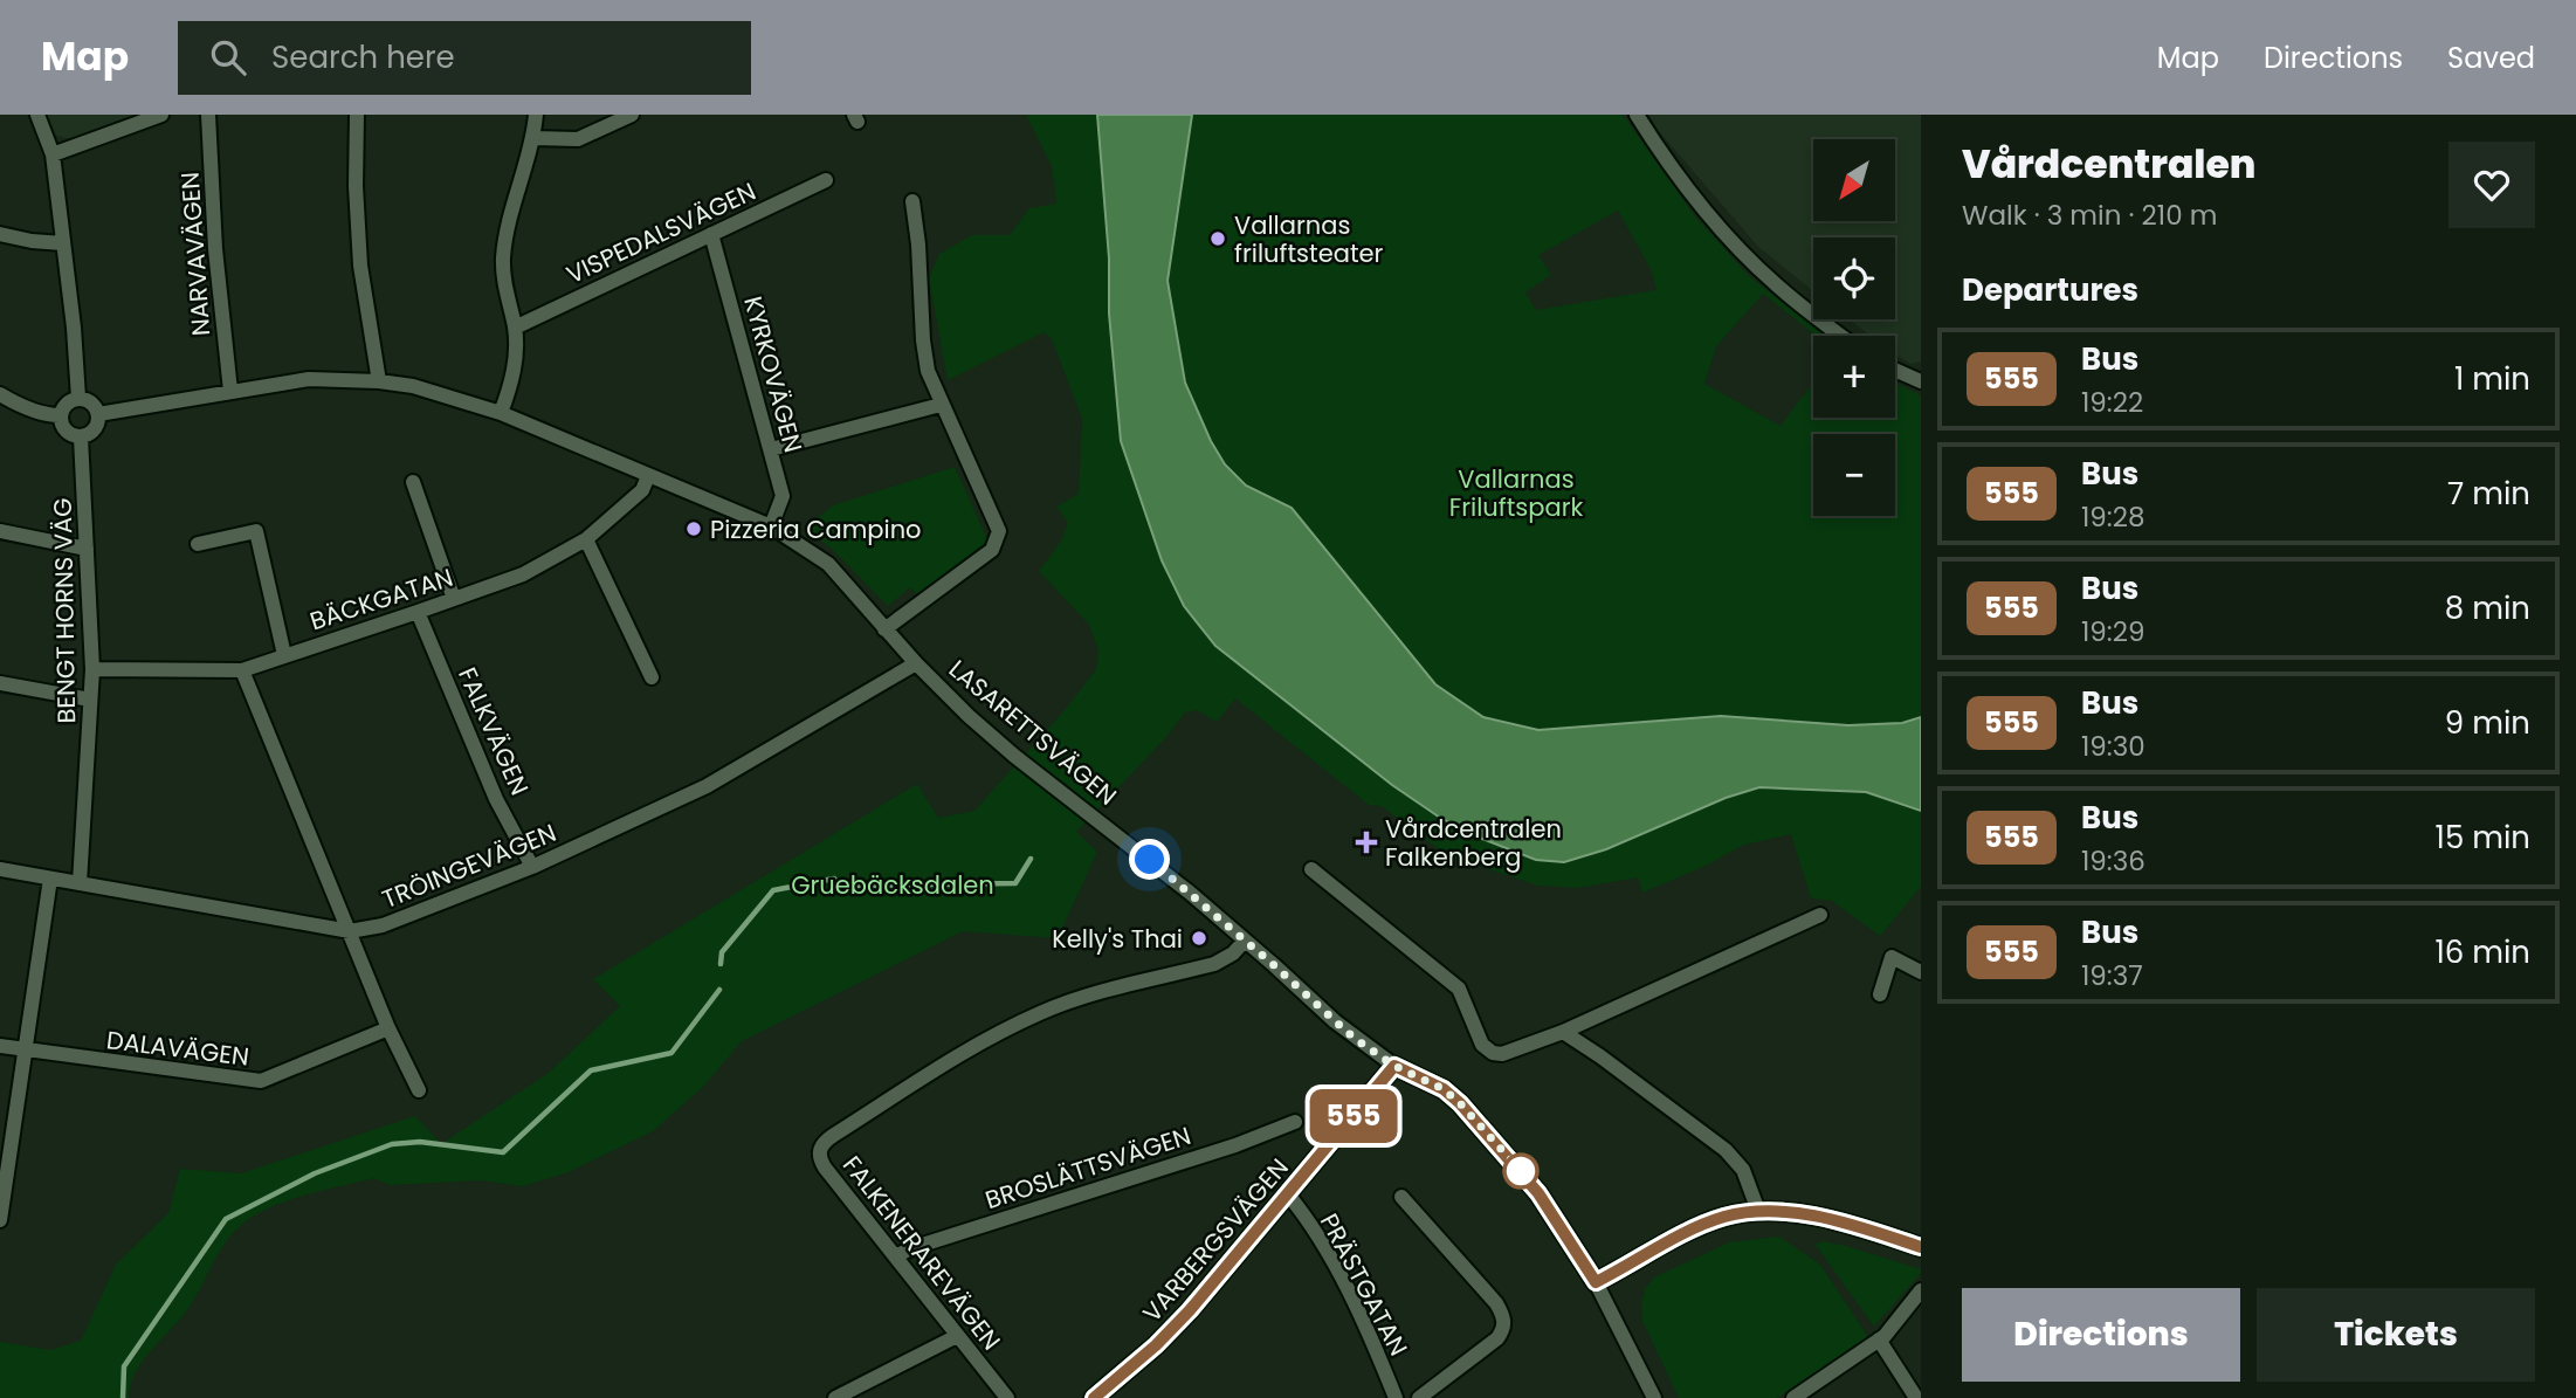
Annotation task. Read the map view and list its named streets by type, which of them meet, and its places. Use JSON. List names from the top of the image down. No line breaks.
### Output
{"streets":{"main road":["LASARETTSVÄGEN","VARBERGSVÄGEN"],"street":["VISPEDALSVÄGEN","NARVAVÄGEN","KYRKOVÄGEN","BÄCKGATAN","BENGT HORNS VÄG","FALKVÄGEN","TRÖINGEVÄGEN","DALAVÄGEN","BROSLÄTTSVÄGEN","FALKENERAREVÄGEN","PRÄSTGATAN"]},"crossings":[["VISPEDALSVÄGEN","KYRKOVÄGEN"],["NARVAVÄGEN","LASARETTSVÄGEN"],["KYRKOVÄGEN","LASARETTSVÄGEN"],["BÄCKGATAN","BENGT HORNS VÄG"],["BÄCKGATAN","FALKVÄGEN"],["BÄCKGATAN","LASARETTSVÄGEN"],["BENGT HORNS VÄG","LASARETTSVÄGEN"],["BENGT HORNS VÄG","TRÖINGEVÄGEN"],["FALKVÄGEN","TRÖINGEVÄGEN"],["LASARETTSVÄGEN","TRÖINGEVÄGEN"],["LASARETTSVÄGEN","VARBERGSVÄGEN"],["LASARETTSVÄGEN","FALKENERAREVÄGEN"],["BROSLÄTTSVÄGEN","FALKENERAREVÄGEN"],["VARBERGSVÄGEN","PRÄSTGATAN"]],"parks":["Vallarnas Friluftspark","Gruebäcksdalen"],"places":{"other":["Vallarnas friluftsteater","Pizzeria Campino","Kelly's Thai"],"health":["Vårdcentralen Falkenberg"]},"lines":["bus line 555"],"north":"bottom left","page":{"header":"Map","search":"Search here","nav":["Map","Directions","Saved"],"on_map":"555","heading":[["Vårdcentralen","Walk · 3 min · 210 m"],"Departures"],"map_buttons":["+","−"],"list":[{"mark":"555","name":"Bus","note":"19:22","value":"1 min"},{"mark":"555","name":"Bus","note":"19:28","value":"7 min"},{"mark":"555","name":"Bus","note":"19:29","value":"8 min"},{"mark":"555","name":"Bus","note":"19:30","value":"9 min"},{"mark":"555","name":"Bus","note":"19:36","value":"15 min"},{"mark":"555","name":"Bus","note":"19:37","value":"16 min"}],"buttons":["Directions","Tickets"]}}
